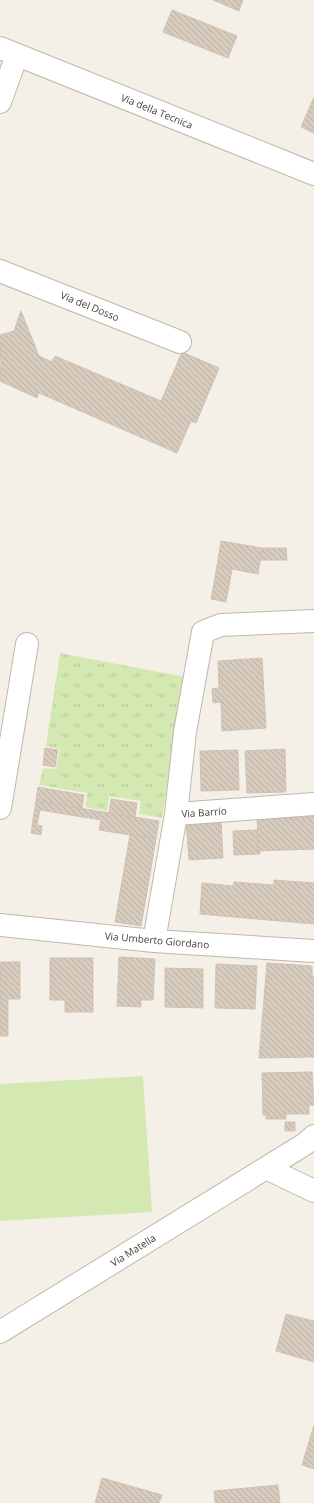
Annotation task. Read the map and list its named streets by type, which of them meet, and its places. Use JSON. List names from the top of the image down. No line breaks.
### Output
{"streets":{"street":["Via della Tecnica","Via del Dosso","Via Barrio","Via Umberto Giordano","Via Matella"]},"crossings":[["Via Barrio","Via Umberto Giordano"]]}
